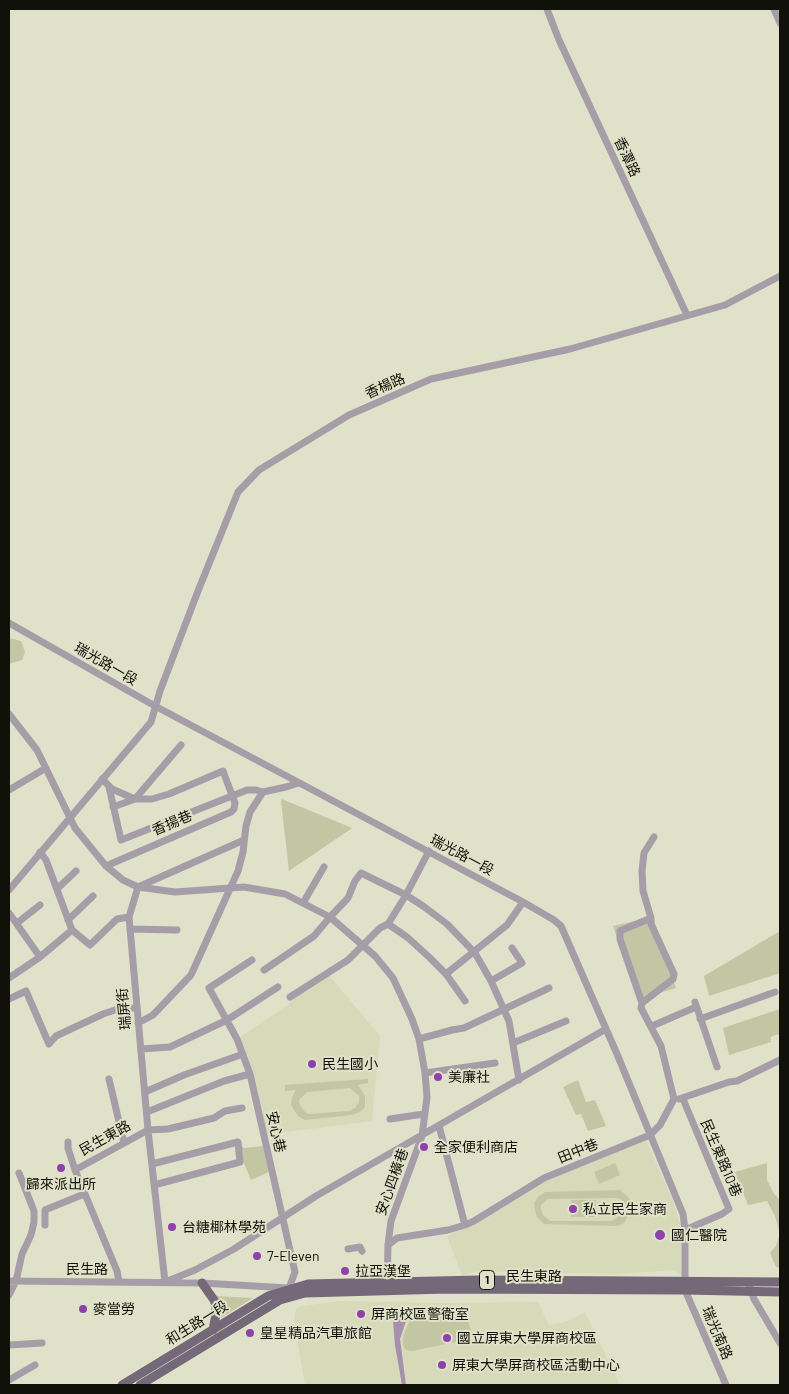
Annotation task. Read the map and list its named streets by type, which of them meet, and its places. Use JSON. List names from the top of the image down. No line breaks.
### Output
{"streets":{"main road":["民生東路","1","和生路一段"],"street":["香潭路","香楊路","瑞光路一段","香揚巷","瑞屏街","安心巷","田中巷","民生東路10巷","安心四橫巷","民生路","瑞光南路"]},"crossings":[["香潭路","香楊路"],["香楊路","瑞光路一段"],["瑞光路一段","民生東路"],["瑞光路一段","田中巷"],["瑞光路一段","民生東路10巷"],["瑞光路一段","瑞光南路"],["瑞屏街","民生東路"],["瑞屏街","民生路"],["安心巷","民生東路"],["安心巷","和生路一段"],["民生東路","安心四橫巷"],["民生東路","民生路"],["民生東路","和生路一段"],["民生東路","瑞光南路"],["田中巷","安心四橫巷"]],"places":["民生國小","美廉社","全家便利商店","歸來派出所","私立民生家商","台糖椰林學苑","國仁醫院","7-Eleven","拉亞漢堡","麥當勞","屏商校區警衛室","皇星精品汽車旅館","國立屏東大學屏商校區","屏東大學屏商校區活動中心"]}
